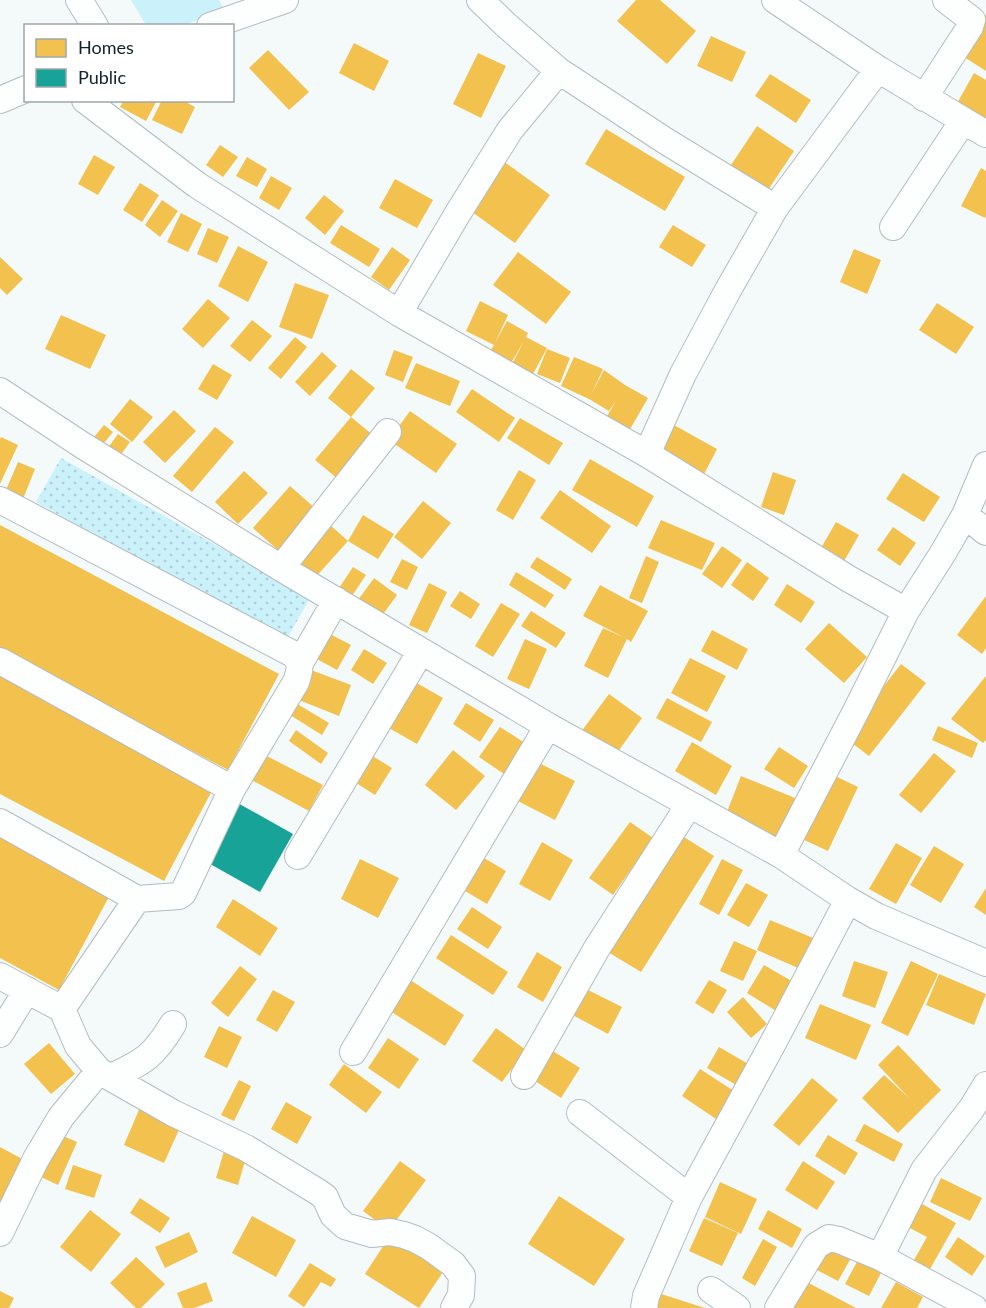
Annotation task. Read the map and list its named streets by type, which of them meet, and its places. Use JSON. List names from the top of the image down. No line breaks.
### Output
{"legend":["Homes","Public"]}
